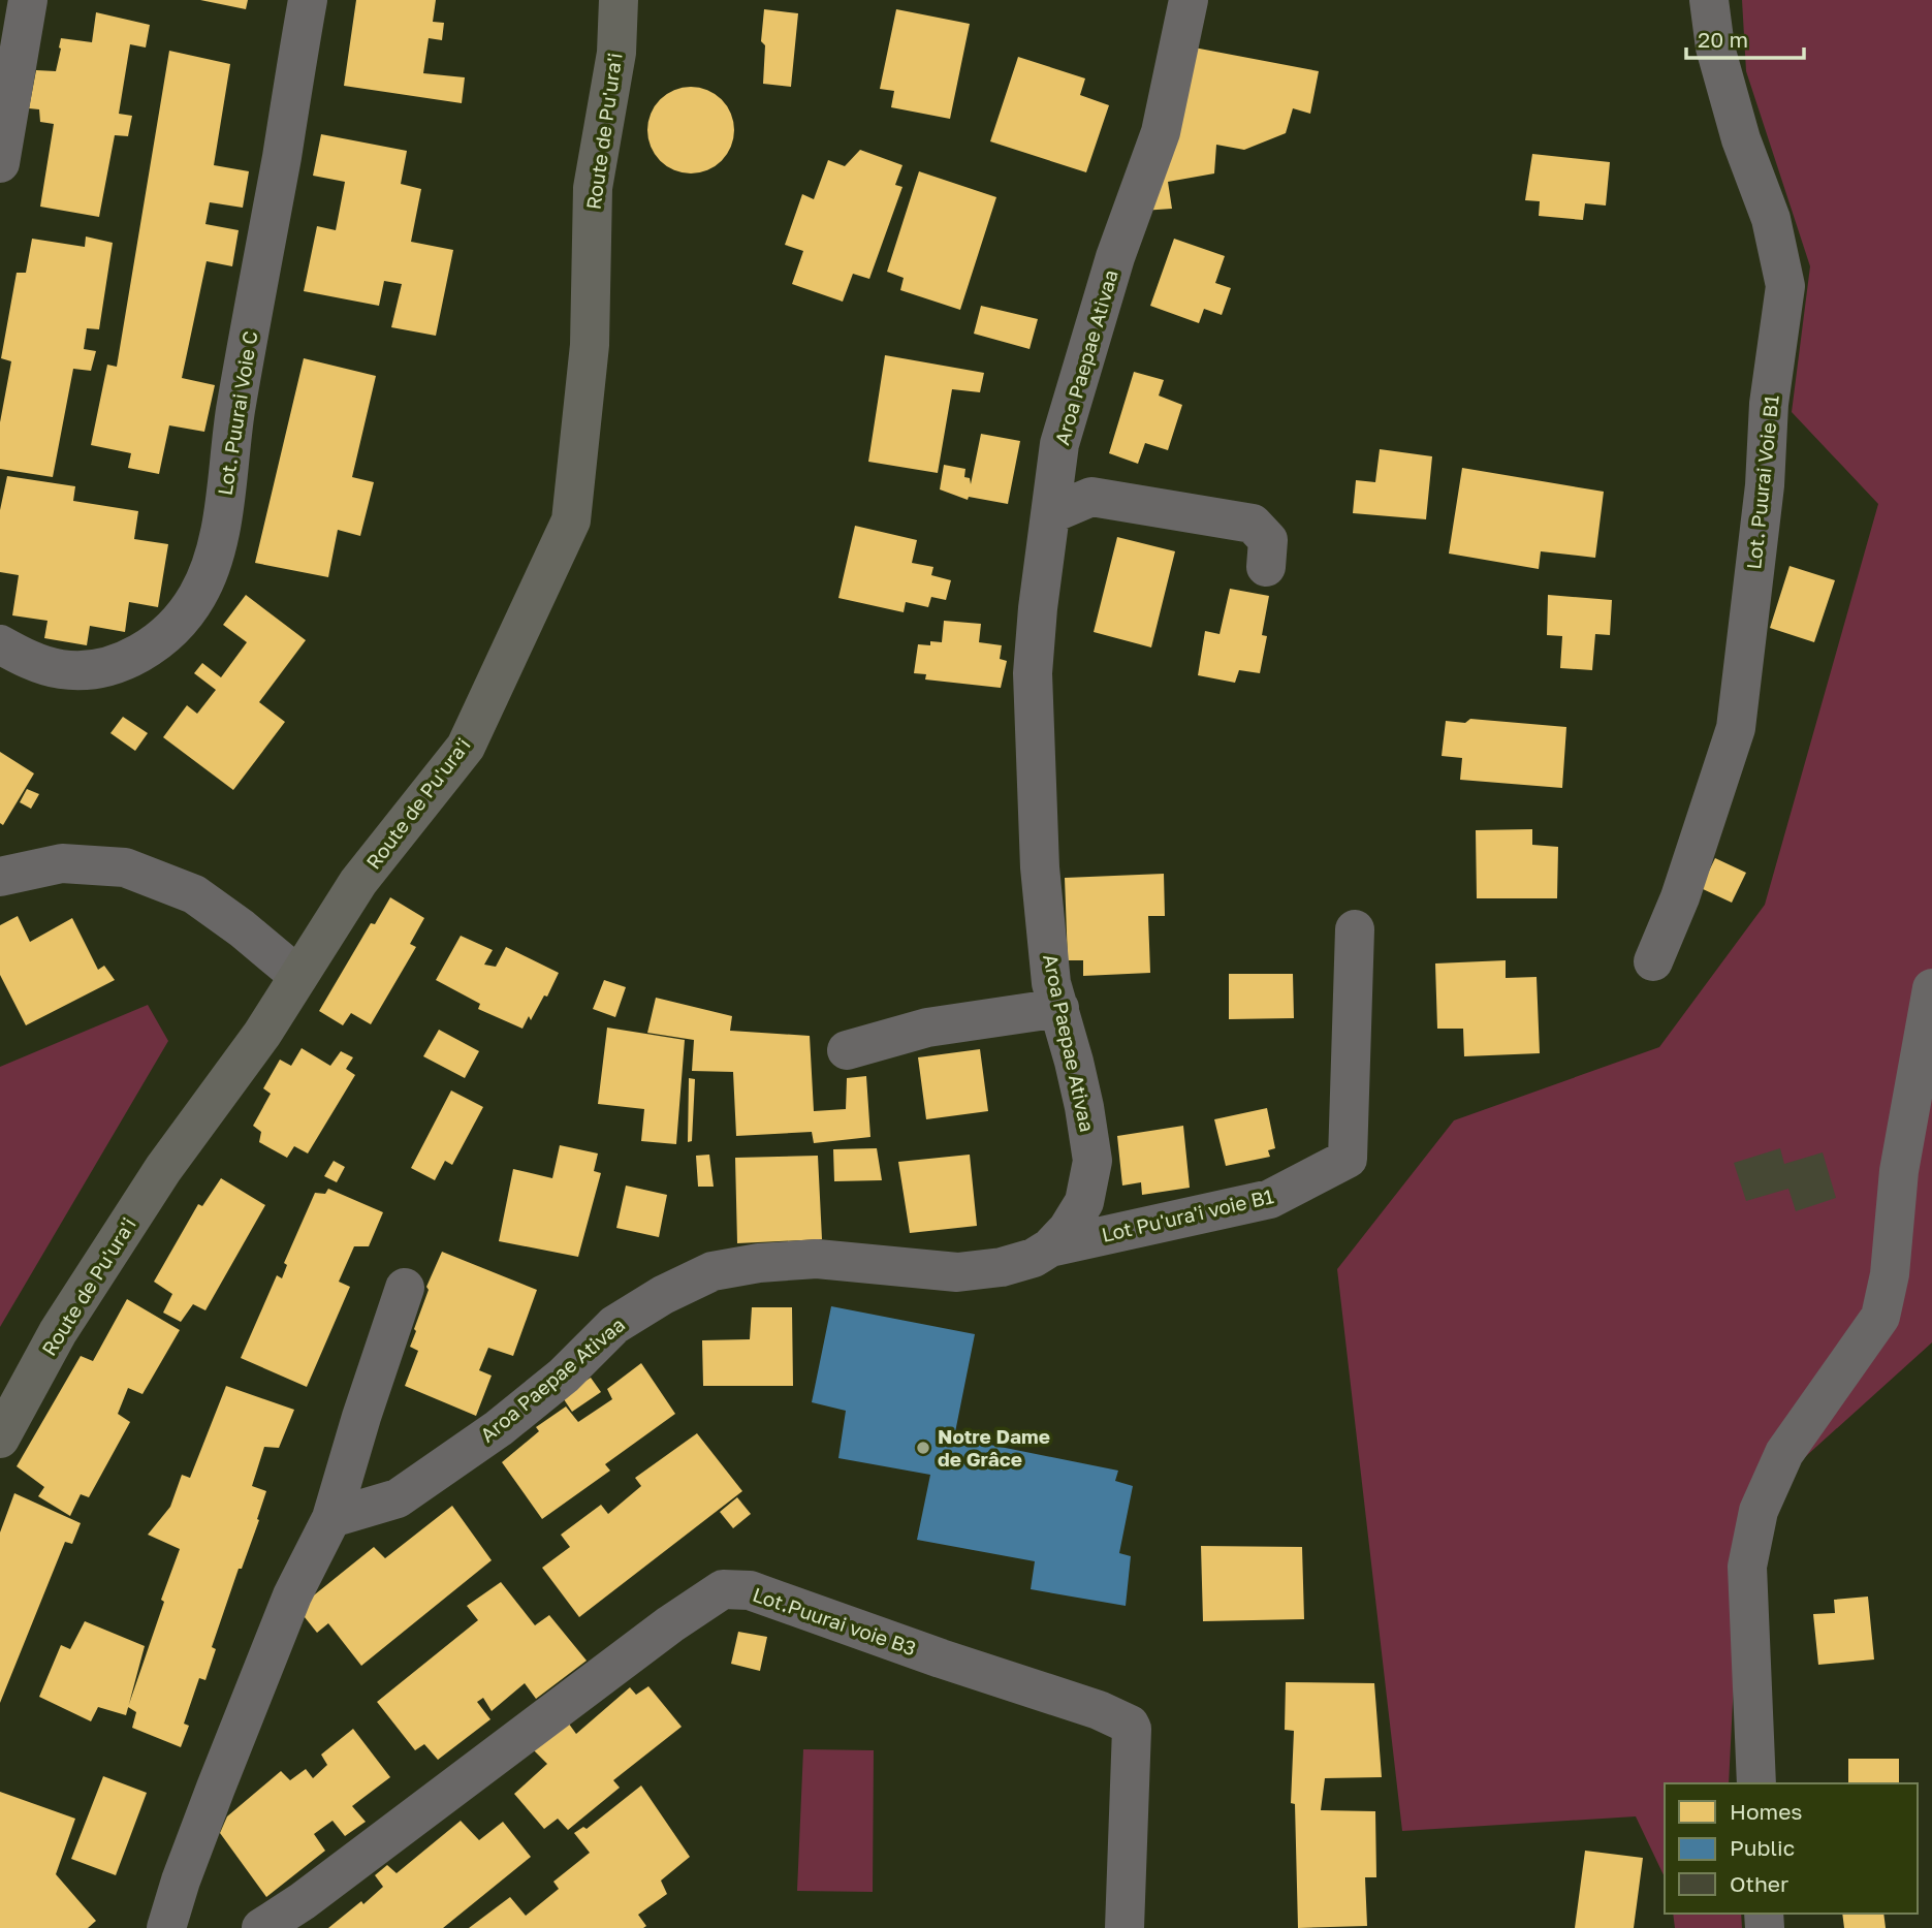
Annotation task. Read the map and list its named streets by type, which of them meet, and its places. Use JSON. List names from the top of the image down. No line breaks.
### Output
{"streets":{"main road":["Route de Pu'ura'i"],"street":["Aroa Paepae Ativaa","Lot. Puurai Voie C","Lot. Puurai Voie B1","Lot Pu'ura'i voie B1","Lot.Puurai voie B3"]},"crossings":[["Aroa Paepae Ativaa","Lot Pu'ura'i voie B1"]],"places":["Notre Dame de Grâce"],"legend":["Homes","Public","Other"],"scale_bar":"20 m"}
